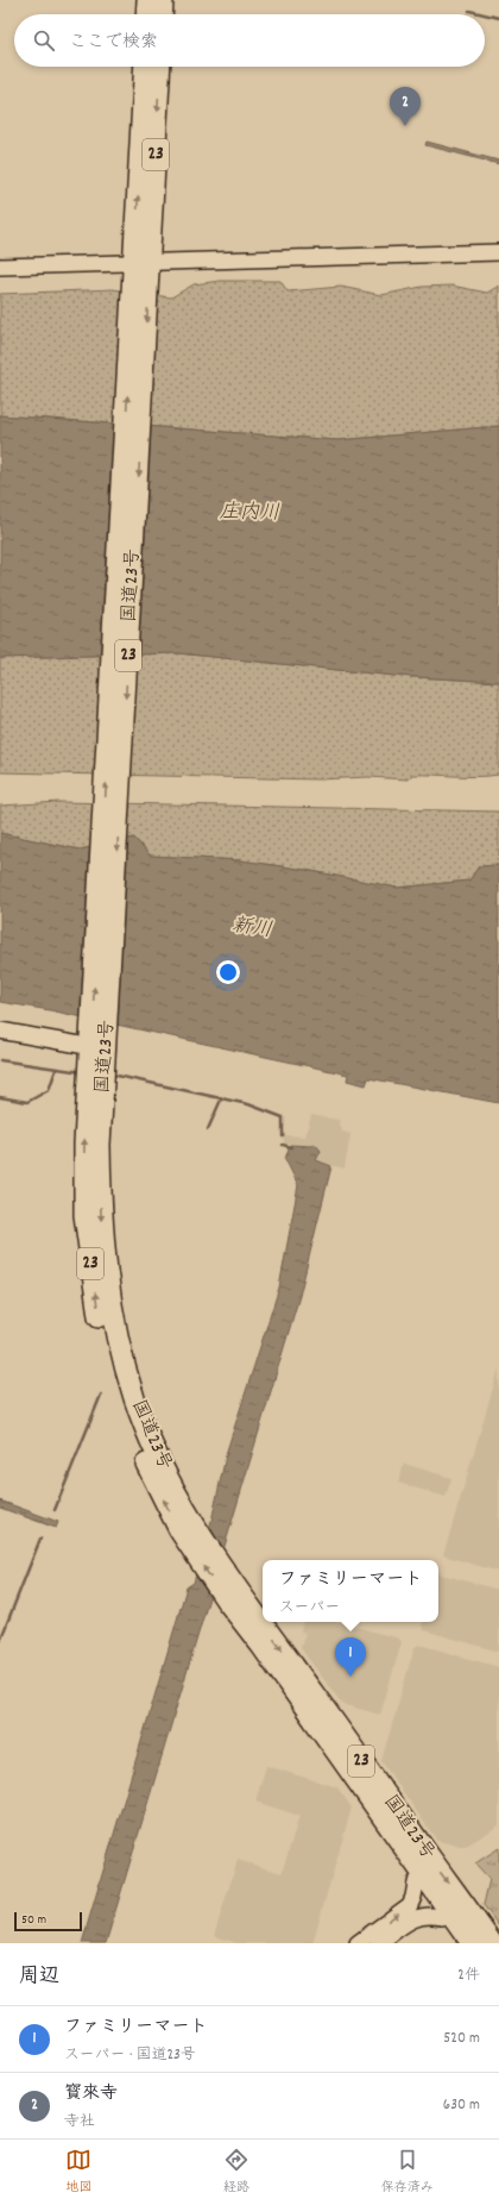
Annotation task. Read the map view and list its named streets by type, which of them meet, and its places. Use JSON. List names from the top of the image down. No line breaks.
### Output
{"streets":{"highway":["23","国道23号"]},"water":["庄内川","新川"],"scale_bar":"50 m","page":{"search":"ここで検索","pins":["2","1"],"popup":["ファミリーマート","スーパー"],"scale":"50 m","heading":["周辺","2件"],"list":[{"mark":"1","name":"ファミリーマート","note":"スーパー · 国道23号","value":"520 m"},{"mark":"2","name":"寳來寺","note":"寺社","value":"630 m"}],"nav":["地図","経路","保存済み"]}}
